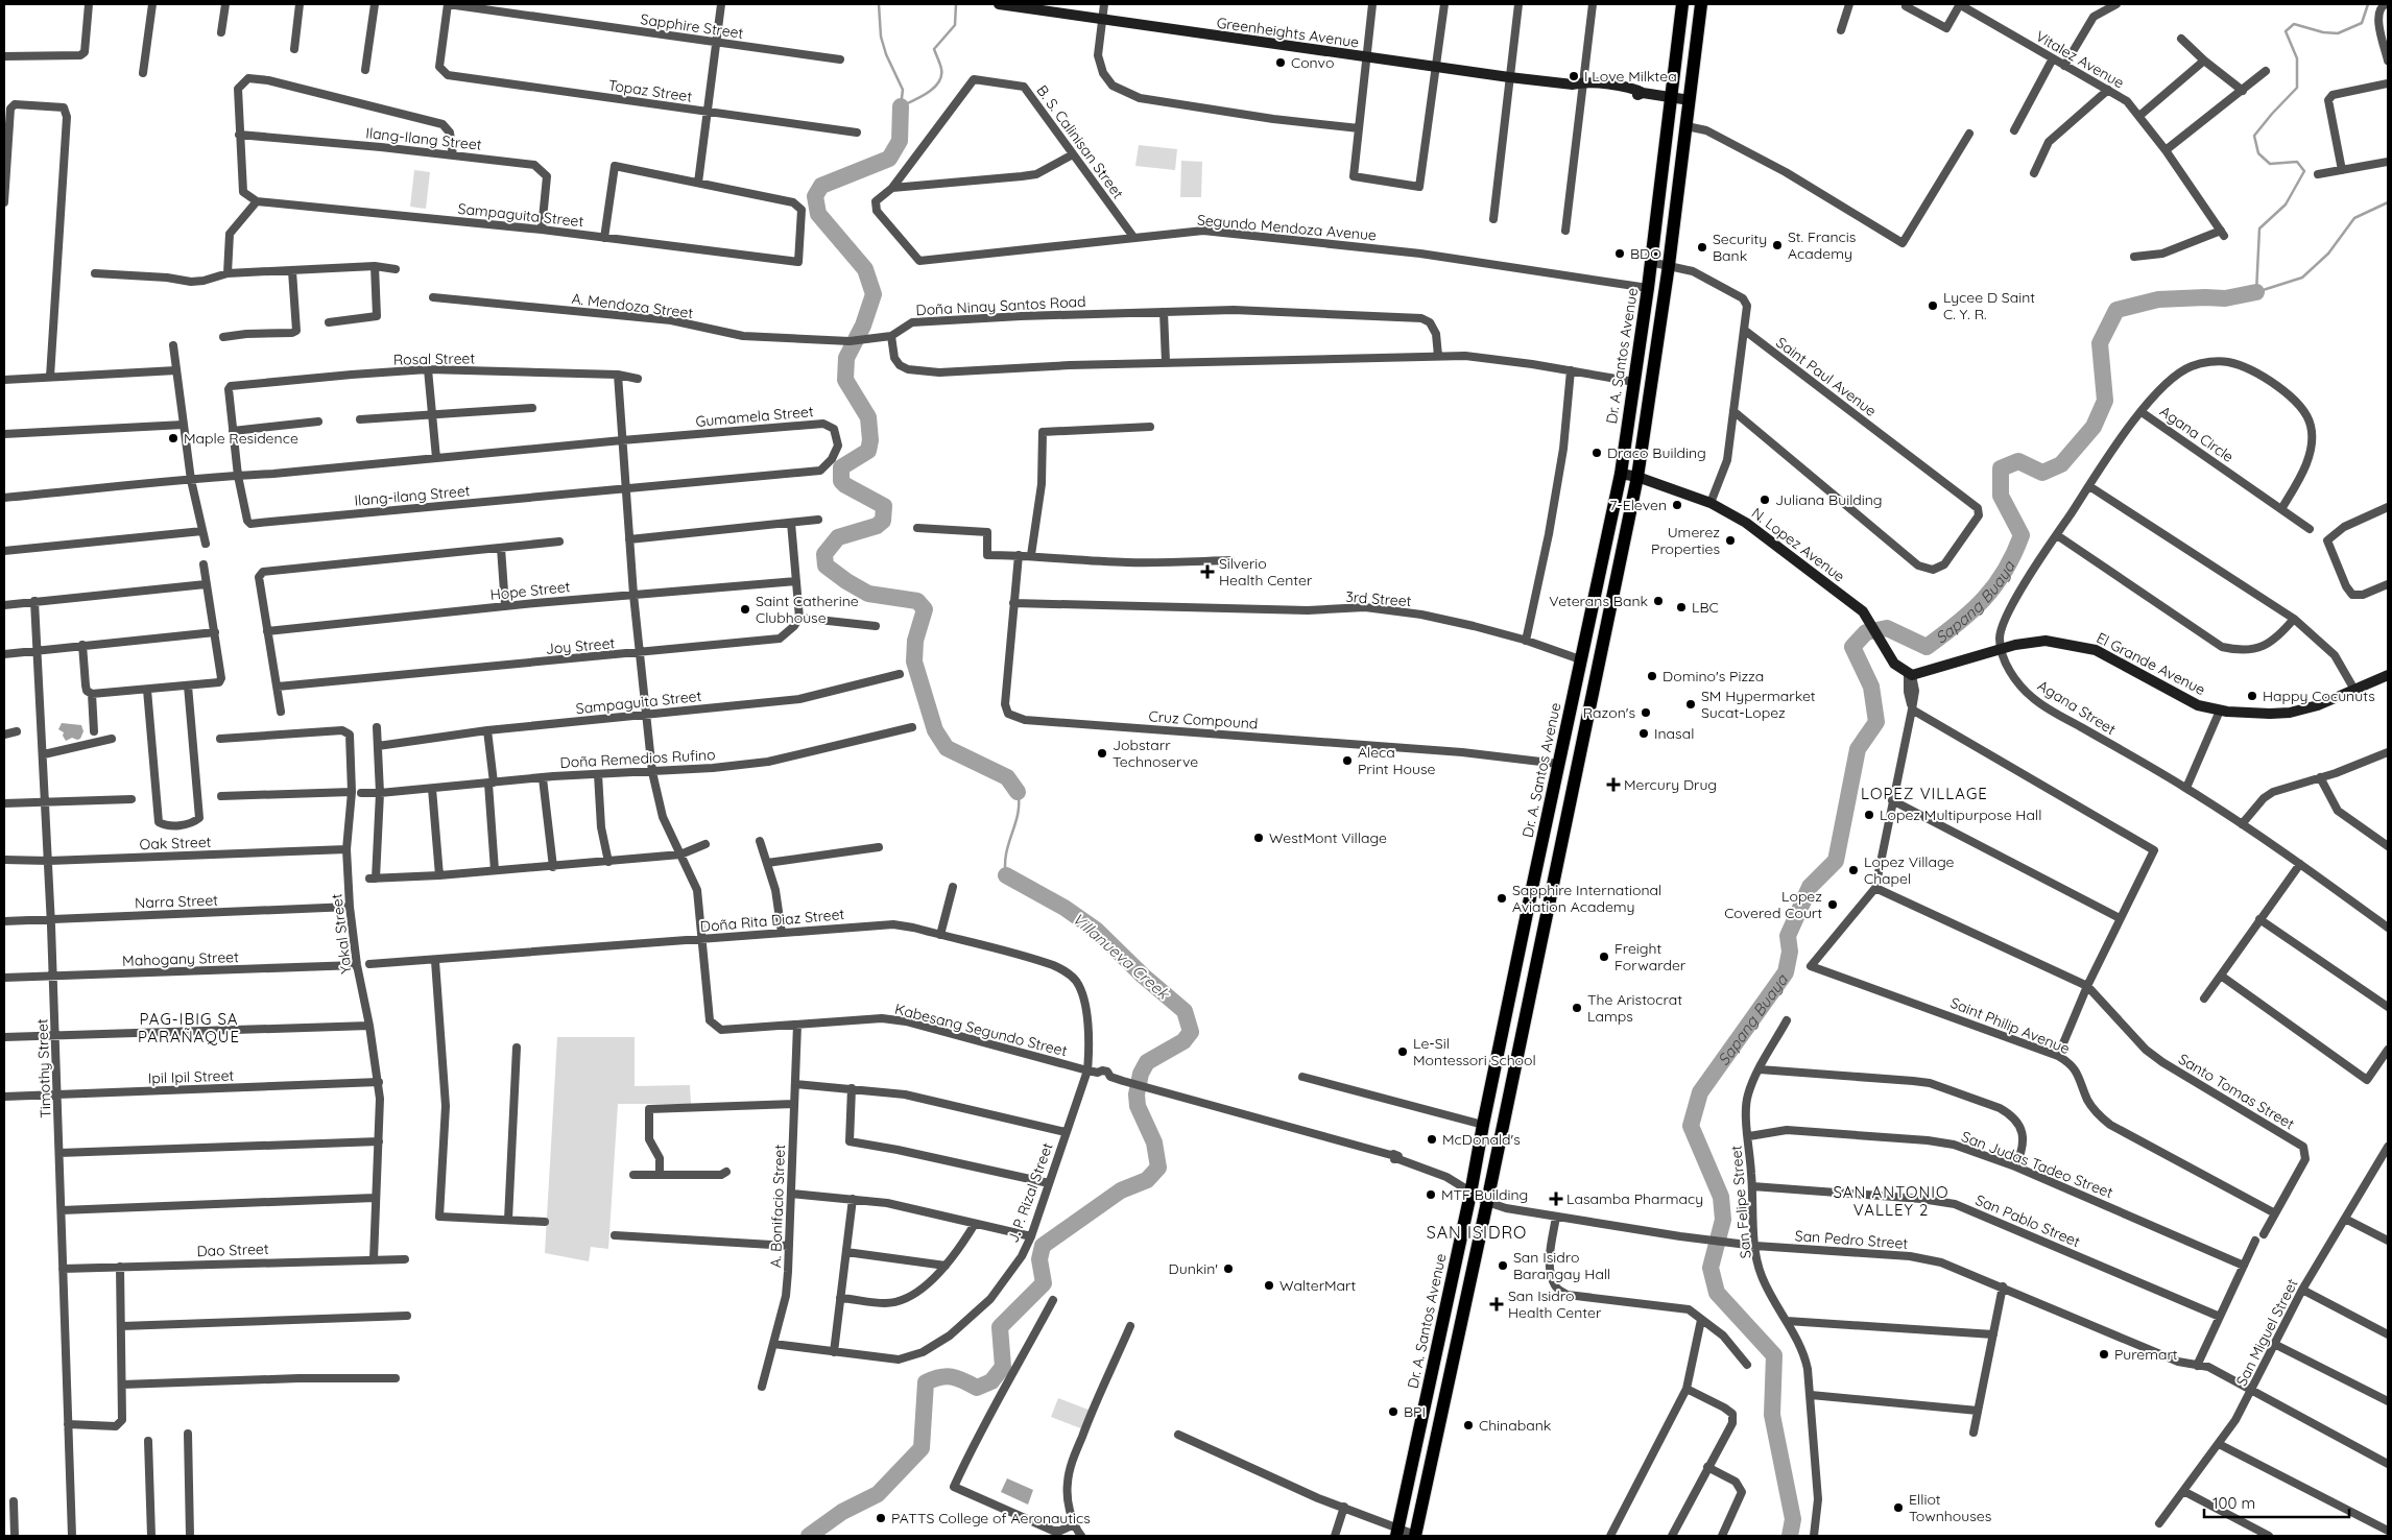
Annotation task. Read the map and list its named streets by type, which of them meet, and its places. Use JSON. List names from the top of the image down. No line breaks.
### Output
{"streets":{"main road":["Dr. A. Santos Avenue"],"street":["Sapphire Street","Greenheights Avenue","Vitalez Avenue","Topaz Street","Ilang-Ilang Street","B. S. Calinisan Street","Sampaguita Street","Segundo Mendoza Avenue","A. Mendoza Street","Doña Ninay Santos Road","Rosal Street","Saint Paul Avenue","Gumamela Street","Agana Circle","Ilang-ilang Street","N. Lopez Avenue","Hope Street","3rd Street","Joy Street","El Grande Avenue","Agana Street","Cruz Compound","Doña Remedios Rufino","Oak Street","Narra Street","Doña Rita Diaz Street","Yakal Street","Mahogany Street","Saint Philip Avenue","Kabesang Segundo Street","Timothy Street","Ipil Ipil Street","Santo Tomas Street","San Judas Tadeo Street","J. P. Rizal Street","San Felipe Street","A. Bonifacio Street","San Pablo Street","San Pedro Street","Dao Street","San Miguel Street"]},"crossings":[["Sapphire Street","Topaz Street"],["Greenheights Avenue","Dr. A. Santos Avenue"],["Ilang-Ilang Street","Sampaguita Street"],["B. S. Calinisan Street","Segundo Mendoza Avenue"],["Sampaguita Street","Kabesang Segundo Street"],["Segundo Mendoza Avenue","Dr. A. Santos Avenue"],["A. Mendoza Street","Doña Ninay Santos Road"],["Dr. A. Santos Avenue","N. Lopez Avenue"],["Dr. A. Santos Avenue","3rd Street"],["Dr. A. Santos Avenue","Cruz Compound"],["Dr. A. Santos Avenue","Kabesang Segundo Street"],["Rosal Street","Kabesang Segundo Street"],["Gumamela Street","Ilang-ilang Street"],["Gumamela Street","Kabesang Segundo Street"],["Agana Circle","Agana Street"],["Ilang-ilang Street","Kabesang Segundo Street"],["N. Lopez Avenue","El Grande Avenue"],["Hope Street","Kabesang Segundo Street"],["3rd Street","Cruz Compound"],["Joy Street","Kabesang Segundo Street"],["El Grande Avenue","Agana Street"],["Doña Remedios Rufino","Kabesang Segundo Street"],["Oak Street","Yakal Street"],["Oak Street","Timothy Street"],["Narra Street","Yakal Street"],["Narra Street","Timothy Street"],["Doña Rita Diaz Street","Kabesang Segundo Street"],["Doña Rita Diaz Street","J. P. Rizal Street"],["Yakal Street","Mahogany Street"],["Yakal Street","Ipil Ipil Street"],["Yakal Street","Dao Street"],["Mahogany Street","Timothy Street"],["Saint Philip Avenue","Santo Tomas Street"],["Kabesang Segundo Street","J. P. Rizal Street"],["Kabesang Segundo Street","A. Bonifacio Street"],["Kabesang Segundo Street","San Pedro Street"],["Timothy Street","Ipil Ipil Street"],["Timothy Street","Dao Street"],["San Judas Tadeo Street","San Felipe Street"],["J. P. Rizal Street","A. Bonifacio Street"],["San Felipe Street","San Pablo Street"],["San Felipe Street","San Pedro Street"],["San Pedro Street","San Miguel Street"]],"districts":["LOPEZ VILLAGE","PAG-IBIG SA PARAÑAQUE","SAN ANTONIO VALLEY 2","SAN ISIDRO"],"water":["Sapang Buaya","Villanueva Creek"],"places":{"other":["Convo","I Love Milktea","St. Francis Academy","Security Bank","BDO","Lycee D Saint C. Y. R.","Maple Residence","Draco Building","Juliana Building","7-Eleven","Umerez Properties","Veterans Bank","LBC","Saint Catherine Clubhouse","Domino's Pizza","Happy Cocunuts","SM Hypermarket Sucat-Lopez","Razon's","Inasal","Jobstarr Technoserve","Aleca Print House","Lopez Multipurpose Hall","WestMont Village","Lopez Village Chapel","Sapphire International Aviation Academy","Lopez Covered Court","Freight Forwarder","The Aristocrat Lamps","Le-Sil Montessori School","McDonald's","MTF Building","San Isidro Barangay Hall","Dunkin'","WalterMart","Puremart","BPI","Chinabank","Elliot Townhouses","PATTS College of Aeronautics"],"health":["Silverio Health Center","Mercury Drug","Lasamba Pharmacy","San Isidro Health Center"]},"scale_bar":"100 m"}
